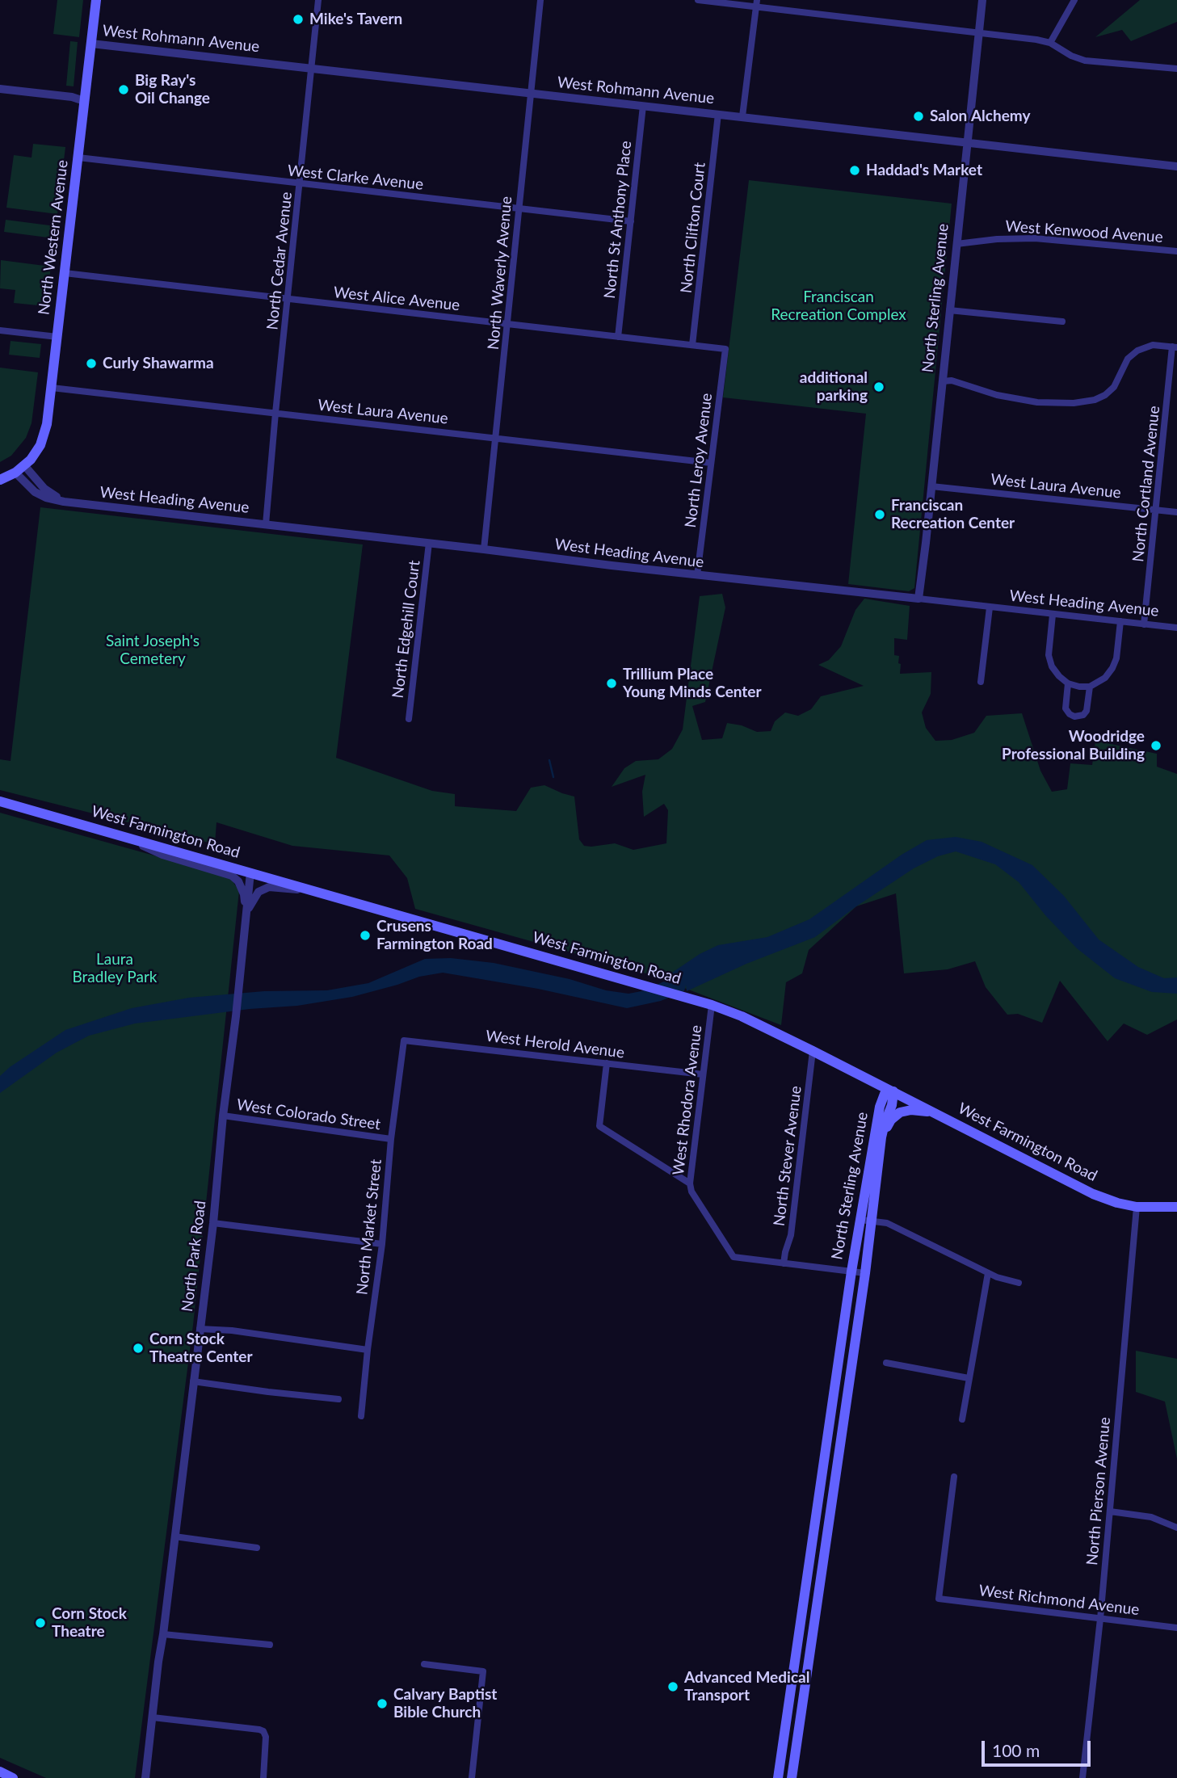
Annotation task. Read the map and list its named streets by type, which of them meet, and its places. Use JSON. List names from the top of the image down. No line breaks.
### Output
{"streets":{"main road":["North Western Avenue","North Sterling Avenue","West Farmington Road"],"street":["West Rohmann Avenue","West Clarke Avenue","North St Anthony Place","North Clifton Court","West Kenwood Avenue","North Cedar Avenue","North Waverly Avenue","West Alice Avenue","West Laura Avenue","North Leroy Avenue","North Cortland Avenue","West Heading Avenue","North Edgehill Court","West Herold Avenue","West Rhodora Avenue","West Colorado Street","North Stever Avenue","North Market Street","North Park Road","North Pierson Avenue","West Richmond Avenue"]},"crossings":[["West Rohmann Avenue","North St Anthony Place"],["West Rohmann Avenue","North Clifton Court"],["West Rohmann Avenue","North Western Avenue"],["West Rohmann Avenue","North Cedar Avenue"],["West Rohmann Avenue","North Waverly Avenue"],["West Rohmann Avenue","North Sterling Avenue"],["West Clarke Avenue","North St Anthony Place"],["West Clarke Avenue","North Western Avenue"],["West Clarke Avenue","North Cedar Avenue"],["West Clarke Avenue","North Waverly Avenue"],["North St Anthony Place","West Alice Avenue"],["North Clifton Court","West Alice Avenue"],["West Kenwood Avenue","North Sterling Avenue"],["North Western Avenue","West Alice Avenue"],["North Western Avenue","West Laura Avenue"],["North Western Avenue","West Heading Avenue"],["North Cedar Avenue","West Alice Avenue"],["North Cedar Avenue","West Laura Avenue"],["North Cedar Avenue","West Heading Avenue"],["North Waverly Avenue","West Alice Avenue"],["North Waverly Avenue","West Laura Avenue"],["North Waverly Avenue","West Heading Avenue"],["North Sterling Avenue","West Laura Avenue"],["North Sterling Avenue","West Heading Avenue"],["North Sterling Avenue","West Farmington Road"],["North Sterling Avenue","West Rhodora Avenue"],["West Alice Avenue","North Leroy Avenue"],["West Laura Avenue","North Leroy Avenue"],["West Laura Avenue","North Cortland Avenue"],["North Leroy Avenue","West Heading Avenue"],["North Cortland Avenue","West Heading Avenue"],["West Heading Avenue","North Edgehill Court"],["West Farmington Road","West Rhodora Avenue"],["West Farmington Road","North Stever Avenue"],["West Farmington Road","North Park Road"],["West Farmington Road","North Pierson Avenue"],["West Herold Avenue","West Rhodora Avenue"],["West Herold Avenue","North Market Street"],["West Rhodora Avenue","North Stever Avenue"],["West Colorado Street","North Market Street"],["West Colorado Street","North Park Road"],["North Pierson Avenue","West Richmond Avenue"]],"parks":["Franciscan Recreation Complex","Saint Joseph's Cemetery","Laura Bradley Park"],"places":["Mike's Tavern","Big Ray's Oil Change","Salon Alchemy","Haddad's Market","Curly Shawarma","additional parking","Franciscan Recreation Center","Trillium Place Young Minds Center","Woodridge Professional Building","Crusens Farmington Road","Corn Stock Theatre Center","Corn Stock Theatre","Advanced Medical Transport","Calvary Baptist Bible Church"],"scale_bar":"100 m"}
